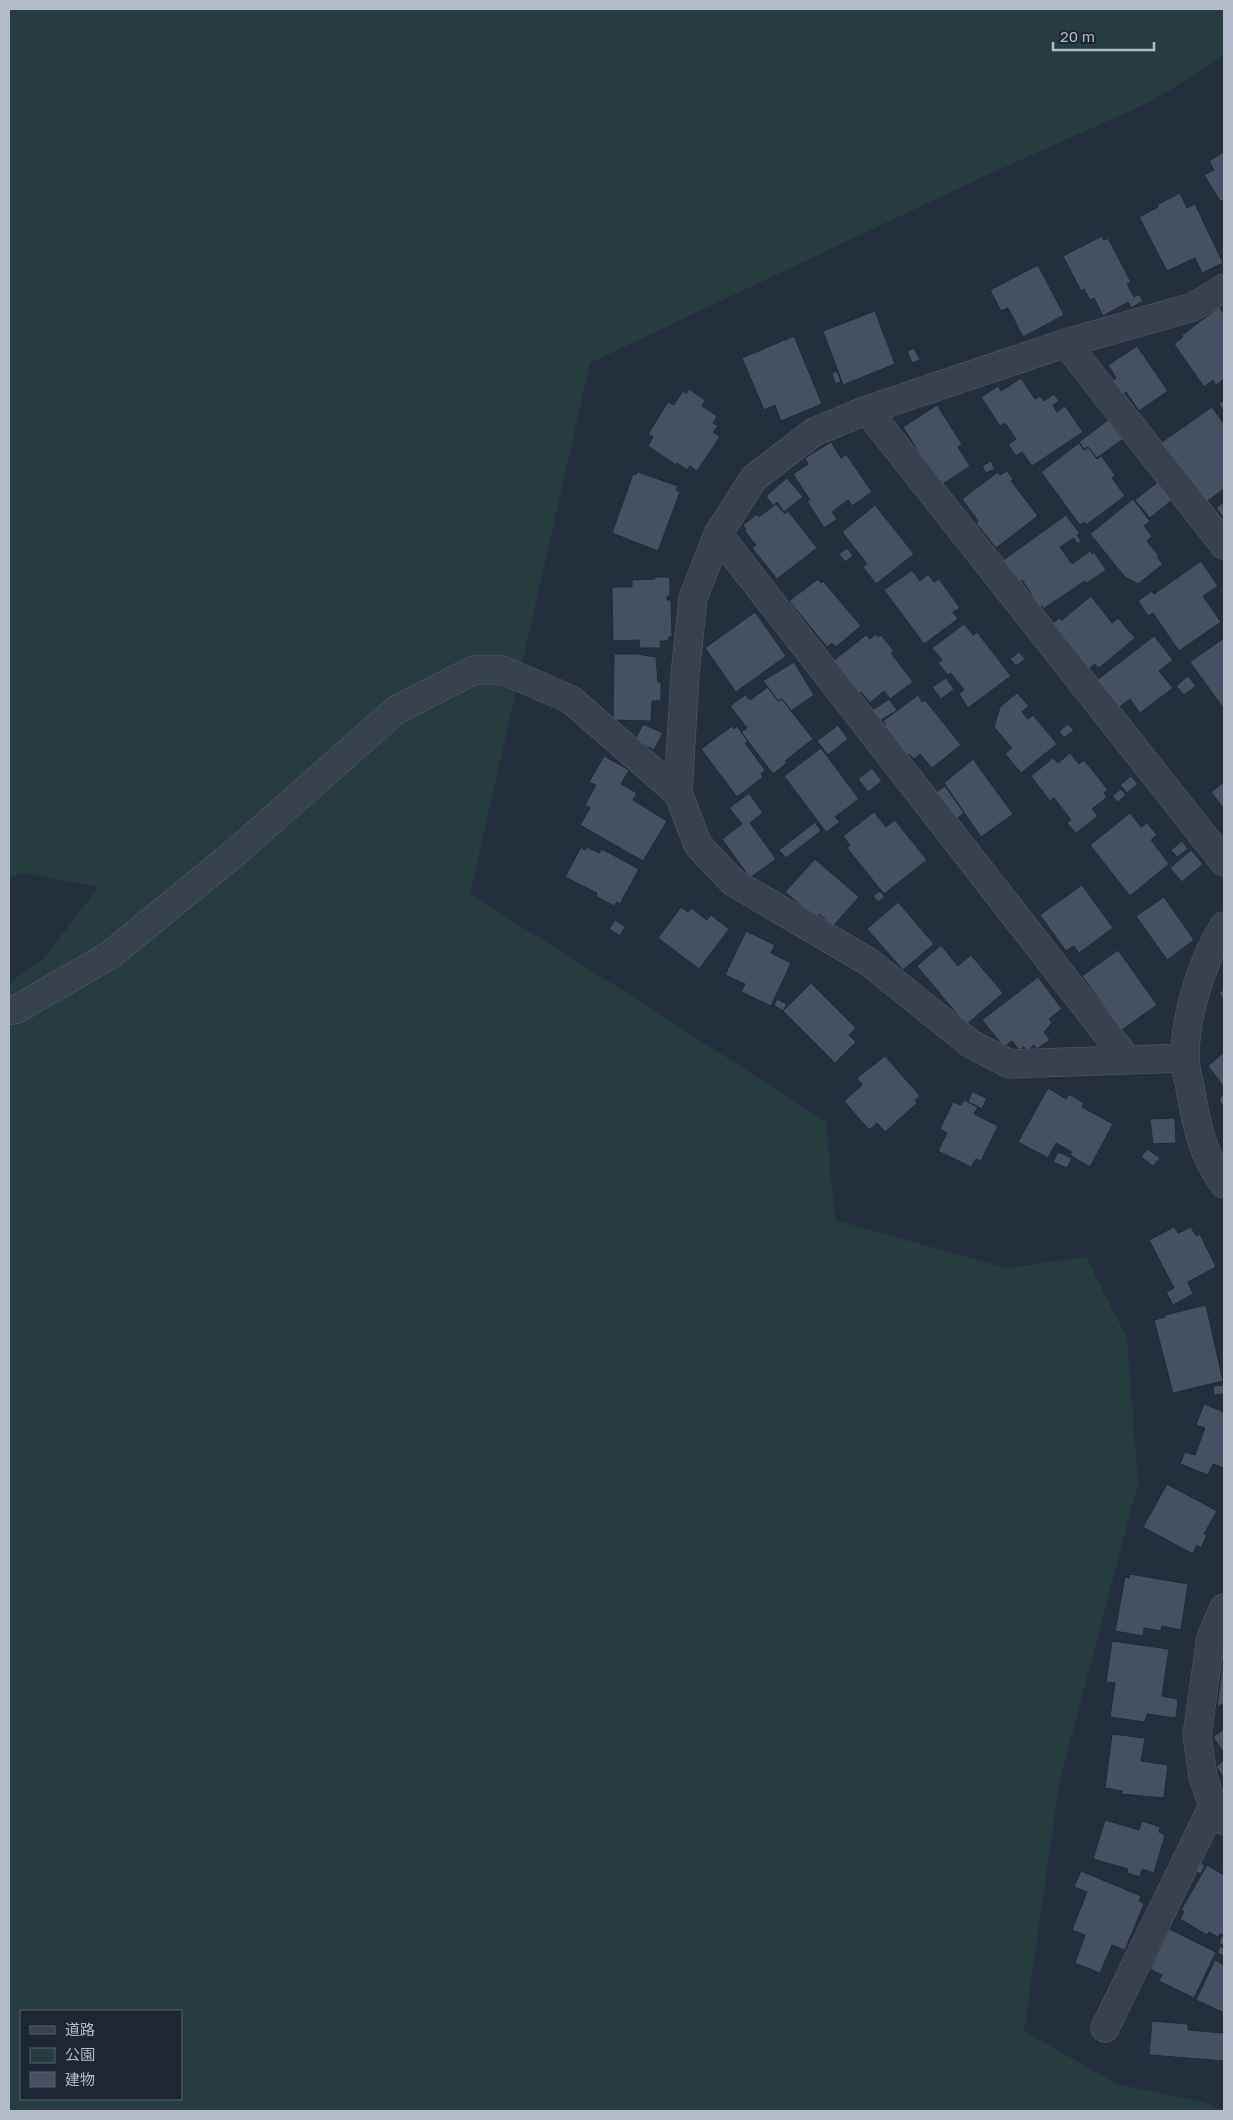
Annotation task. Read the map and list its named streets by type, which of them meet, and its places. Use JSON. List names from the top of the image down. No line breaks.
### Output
{"legend":["道路","公園","建物"],"scale_bar":"20 m"}
